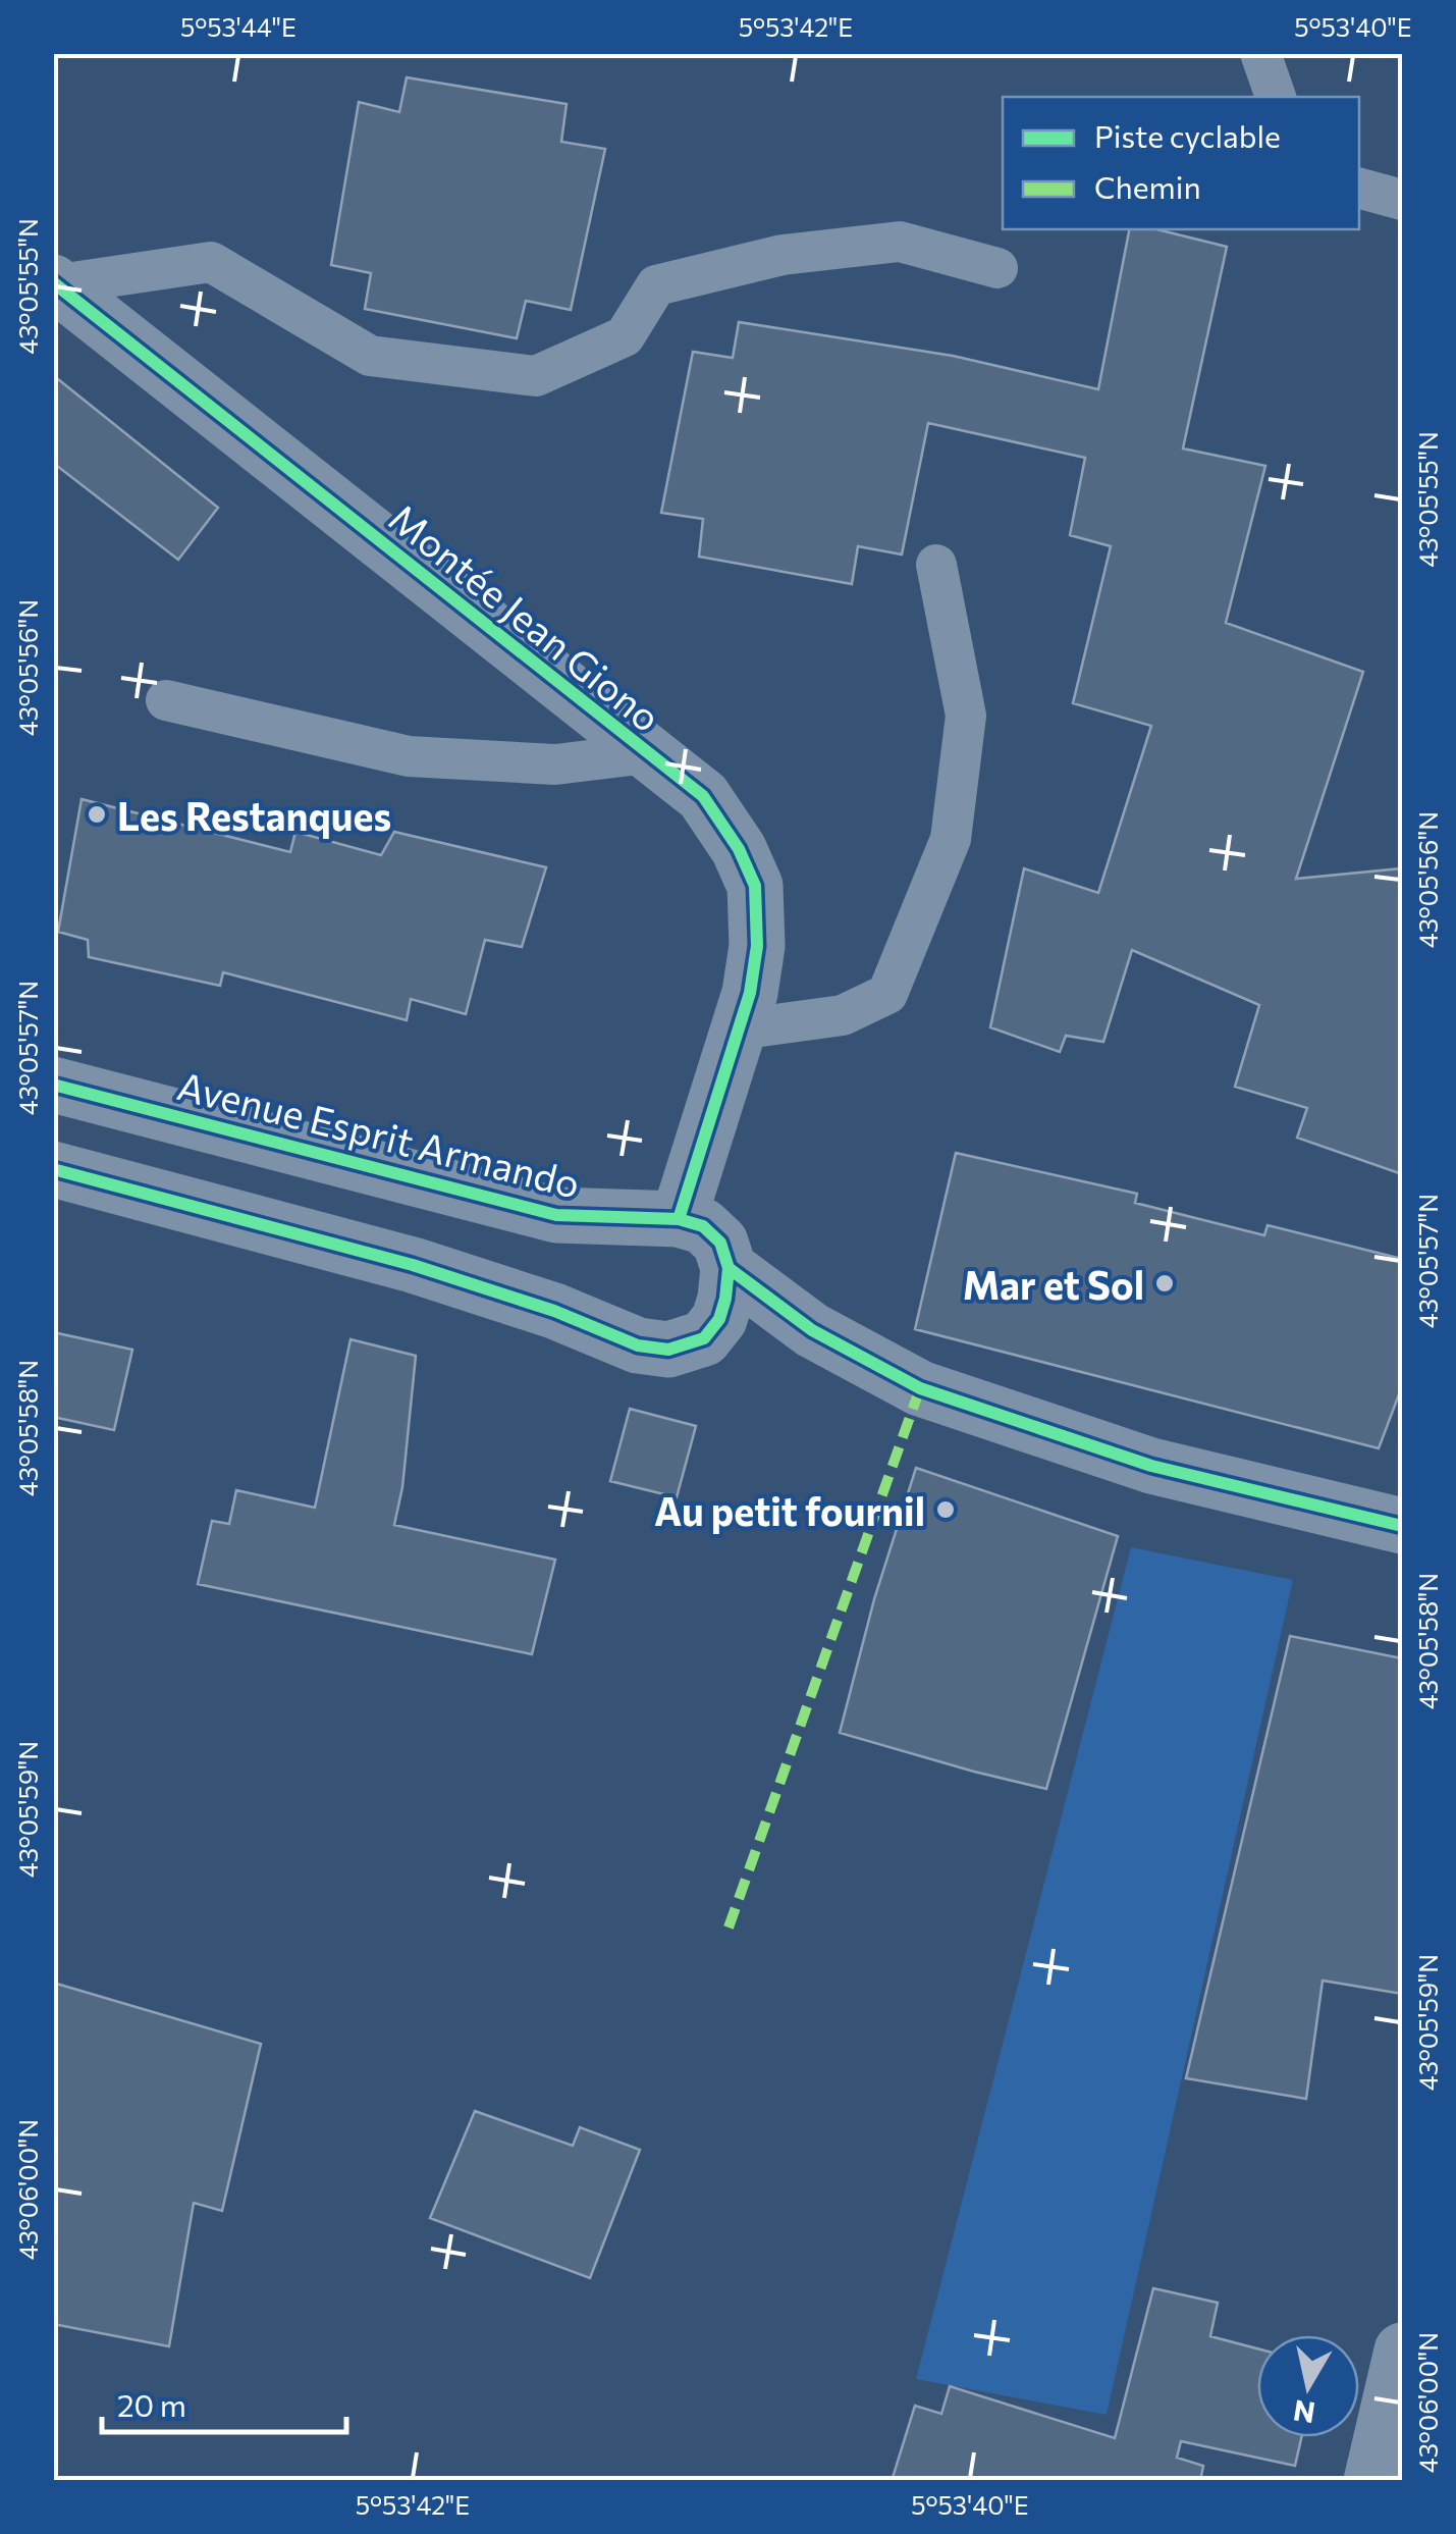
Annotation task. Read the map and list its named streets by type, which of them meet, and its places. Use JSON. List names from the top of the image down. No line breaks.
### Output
{"streets":{"street":["Montée Jean Giono","Avenue Esprit Armando"]},"crossings":[["Montée Jean Giono","Avenue Esprit Armando"]],"places":["Les Restanques","Mar et Sol","Au petit fournil"],"legend":["Piste cyclable","Chemin"],"scale_bar":"20 m","north":"bottom","coordinates":["5°53'44\"E","5°53'42\"E","5°53'40\"E","43°05'55\"N","43°05'56\"N","43°05'57\"N","43°05'58\"N","43°05'59\"N","43°06'00\"N"]}
